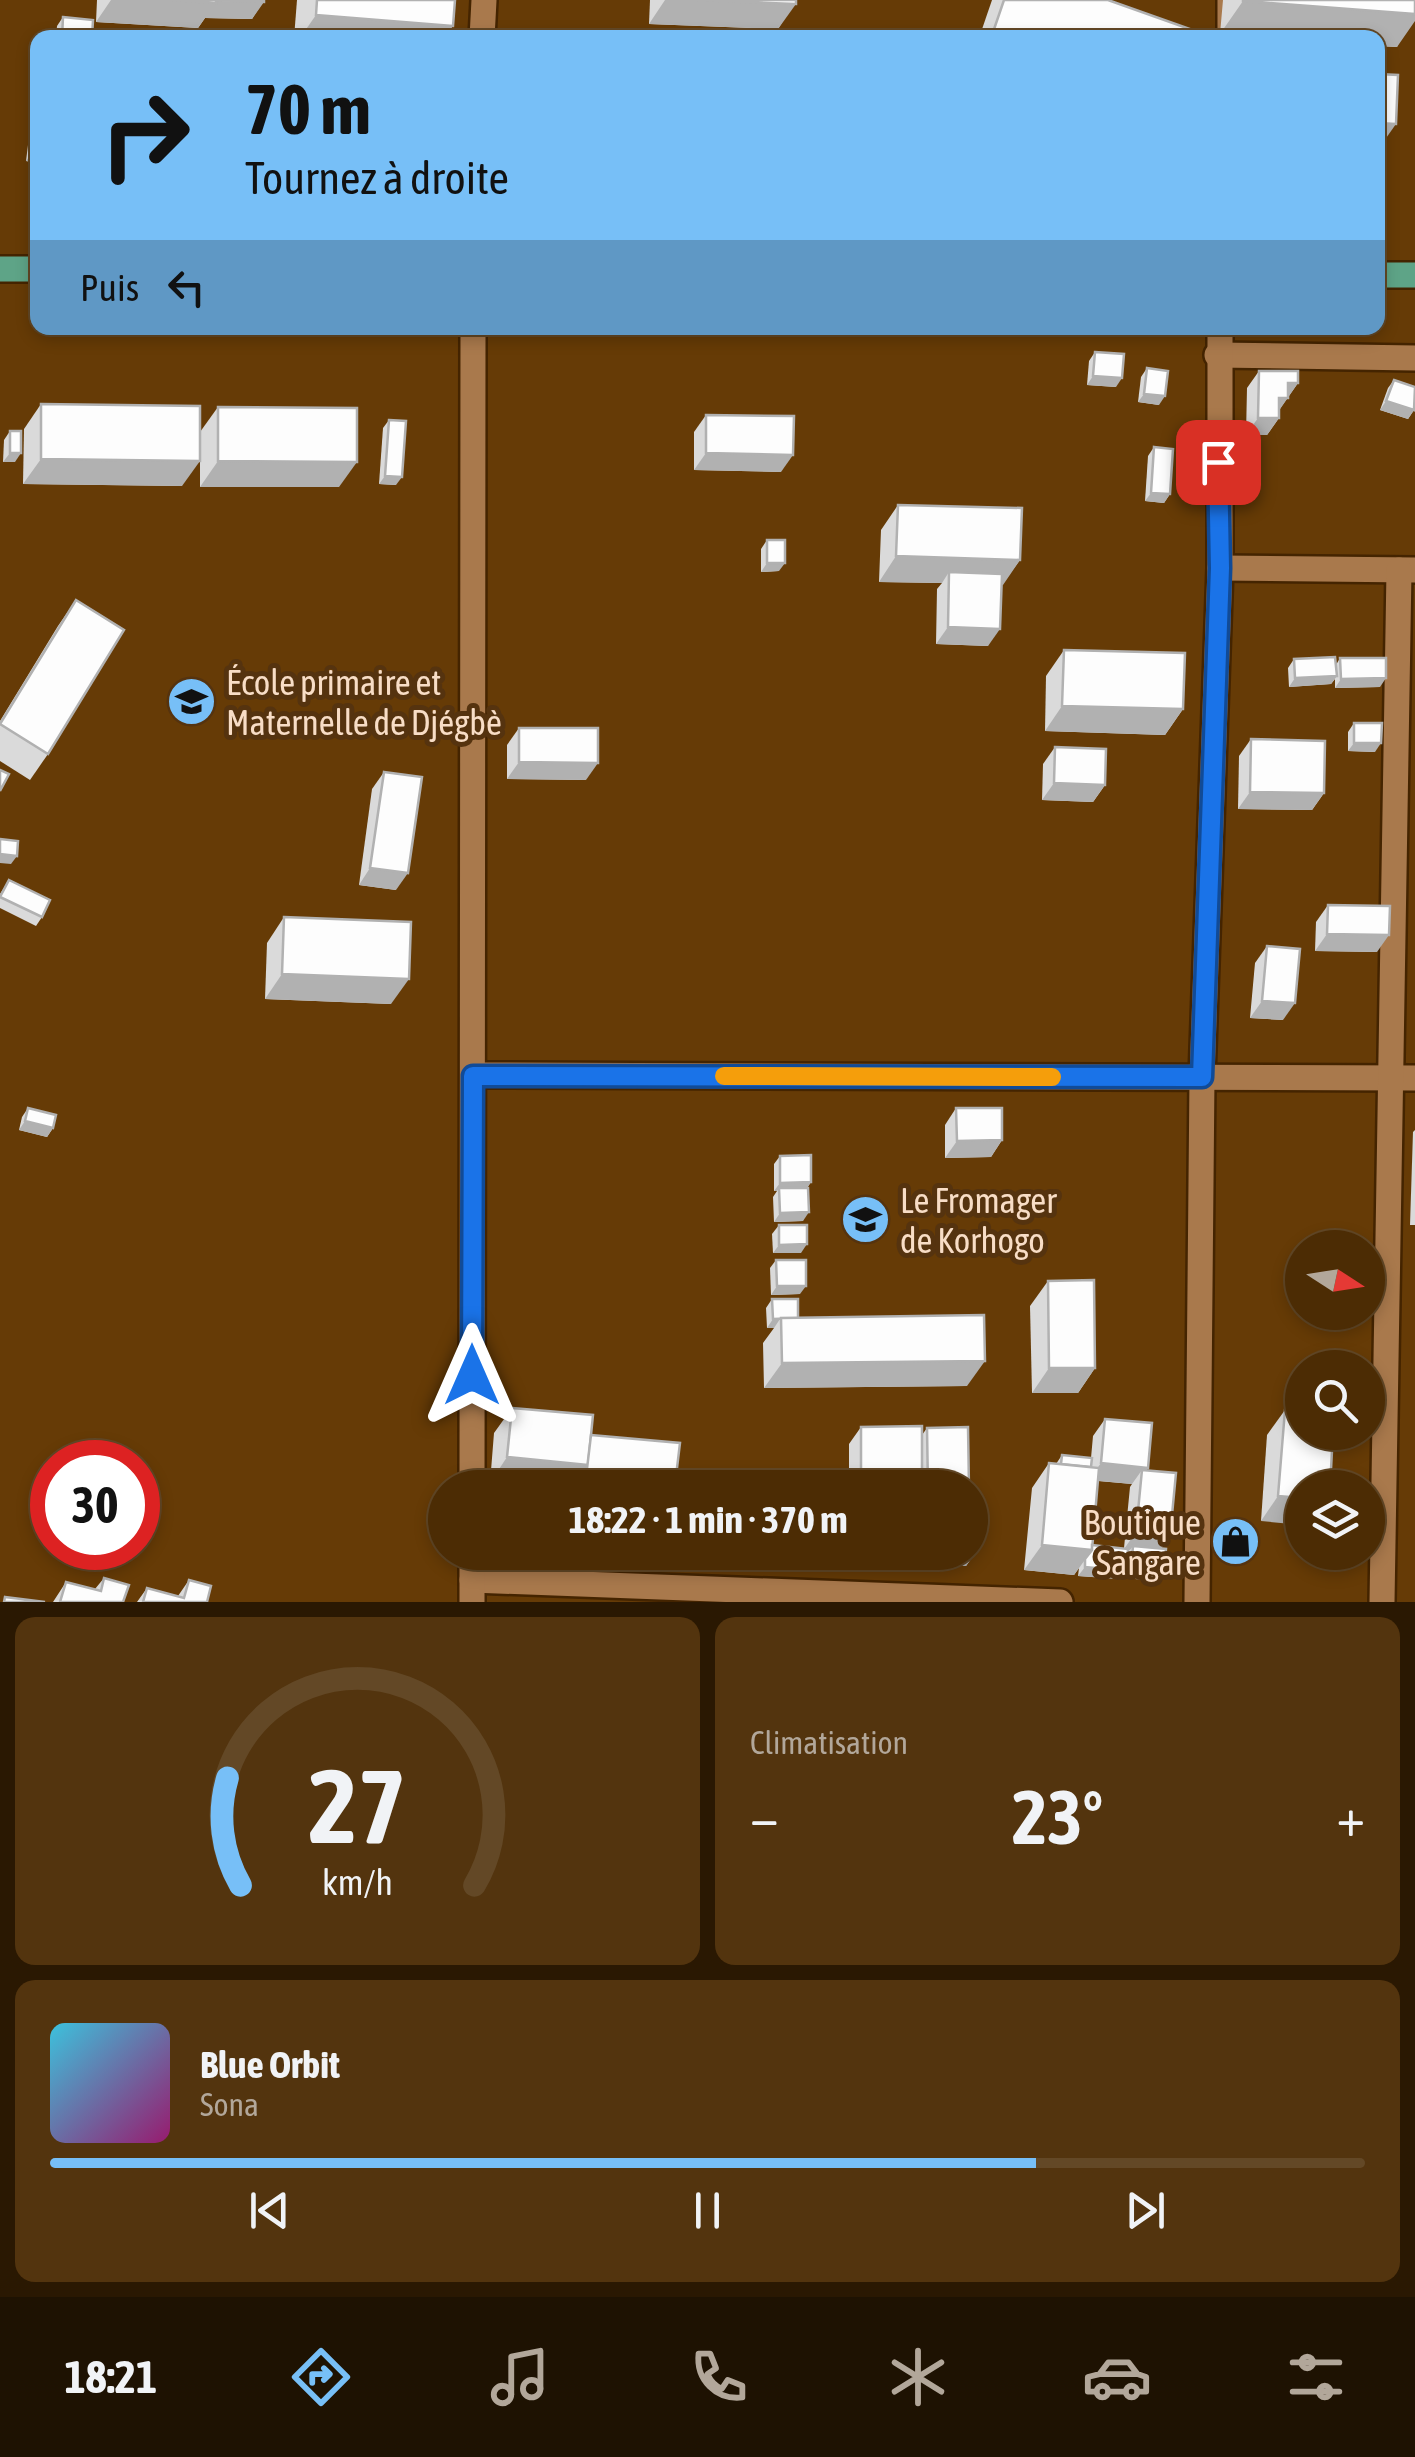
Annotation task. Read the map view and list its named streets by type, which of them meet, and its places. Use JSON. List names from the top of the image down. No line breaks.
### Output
{"places":{"school or university":["École primaire et Maternelle de Djégbè","Le Fromager de Korhogo"],"shop":["Boutique Sangare"]},"north":"right","page":{"turn":["70 m","Tournez à droite"],"then":"Puis","limit":"30","trip":"18:22 · 1 min · 370 m","tile":"Climatisation","heat":["−","23°","+"],"song":["Blue Orbit","Sona"],"tabs":"18:21","gauge":["27","km/h"]}}
